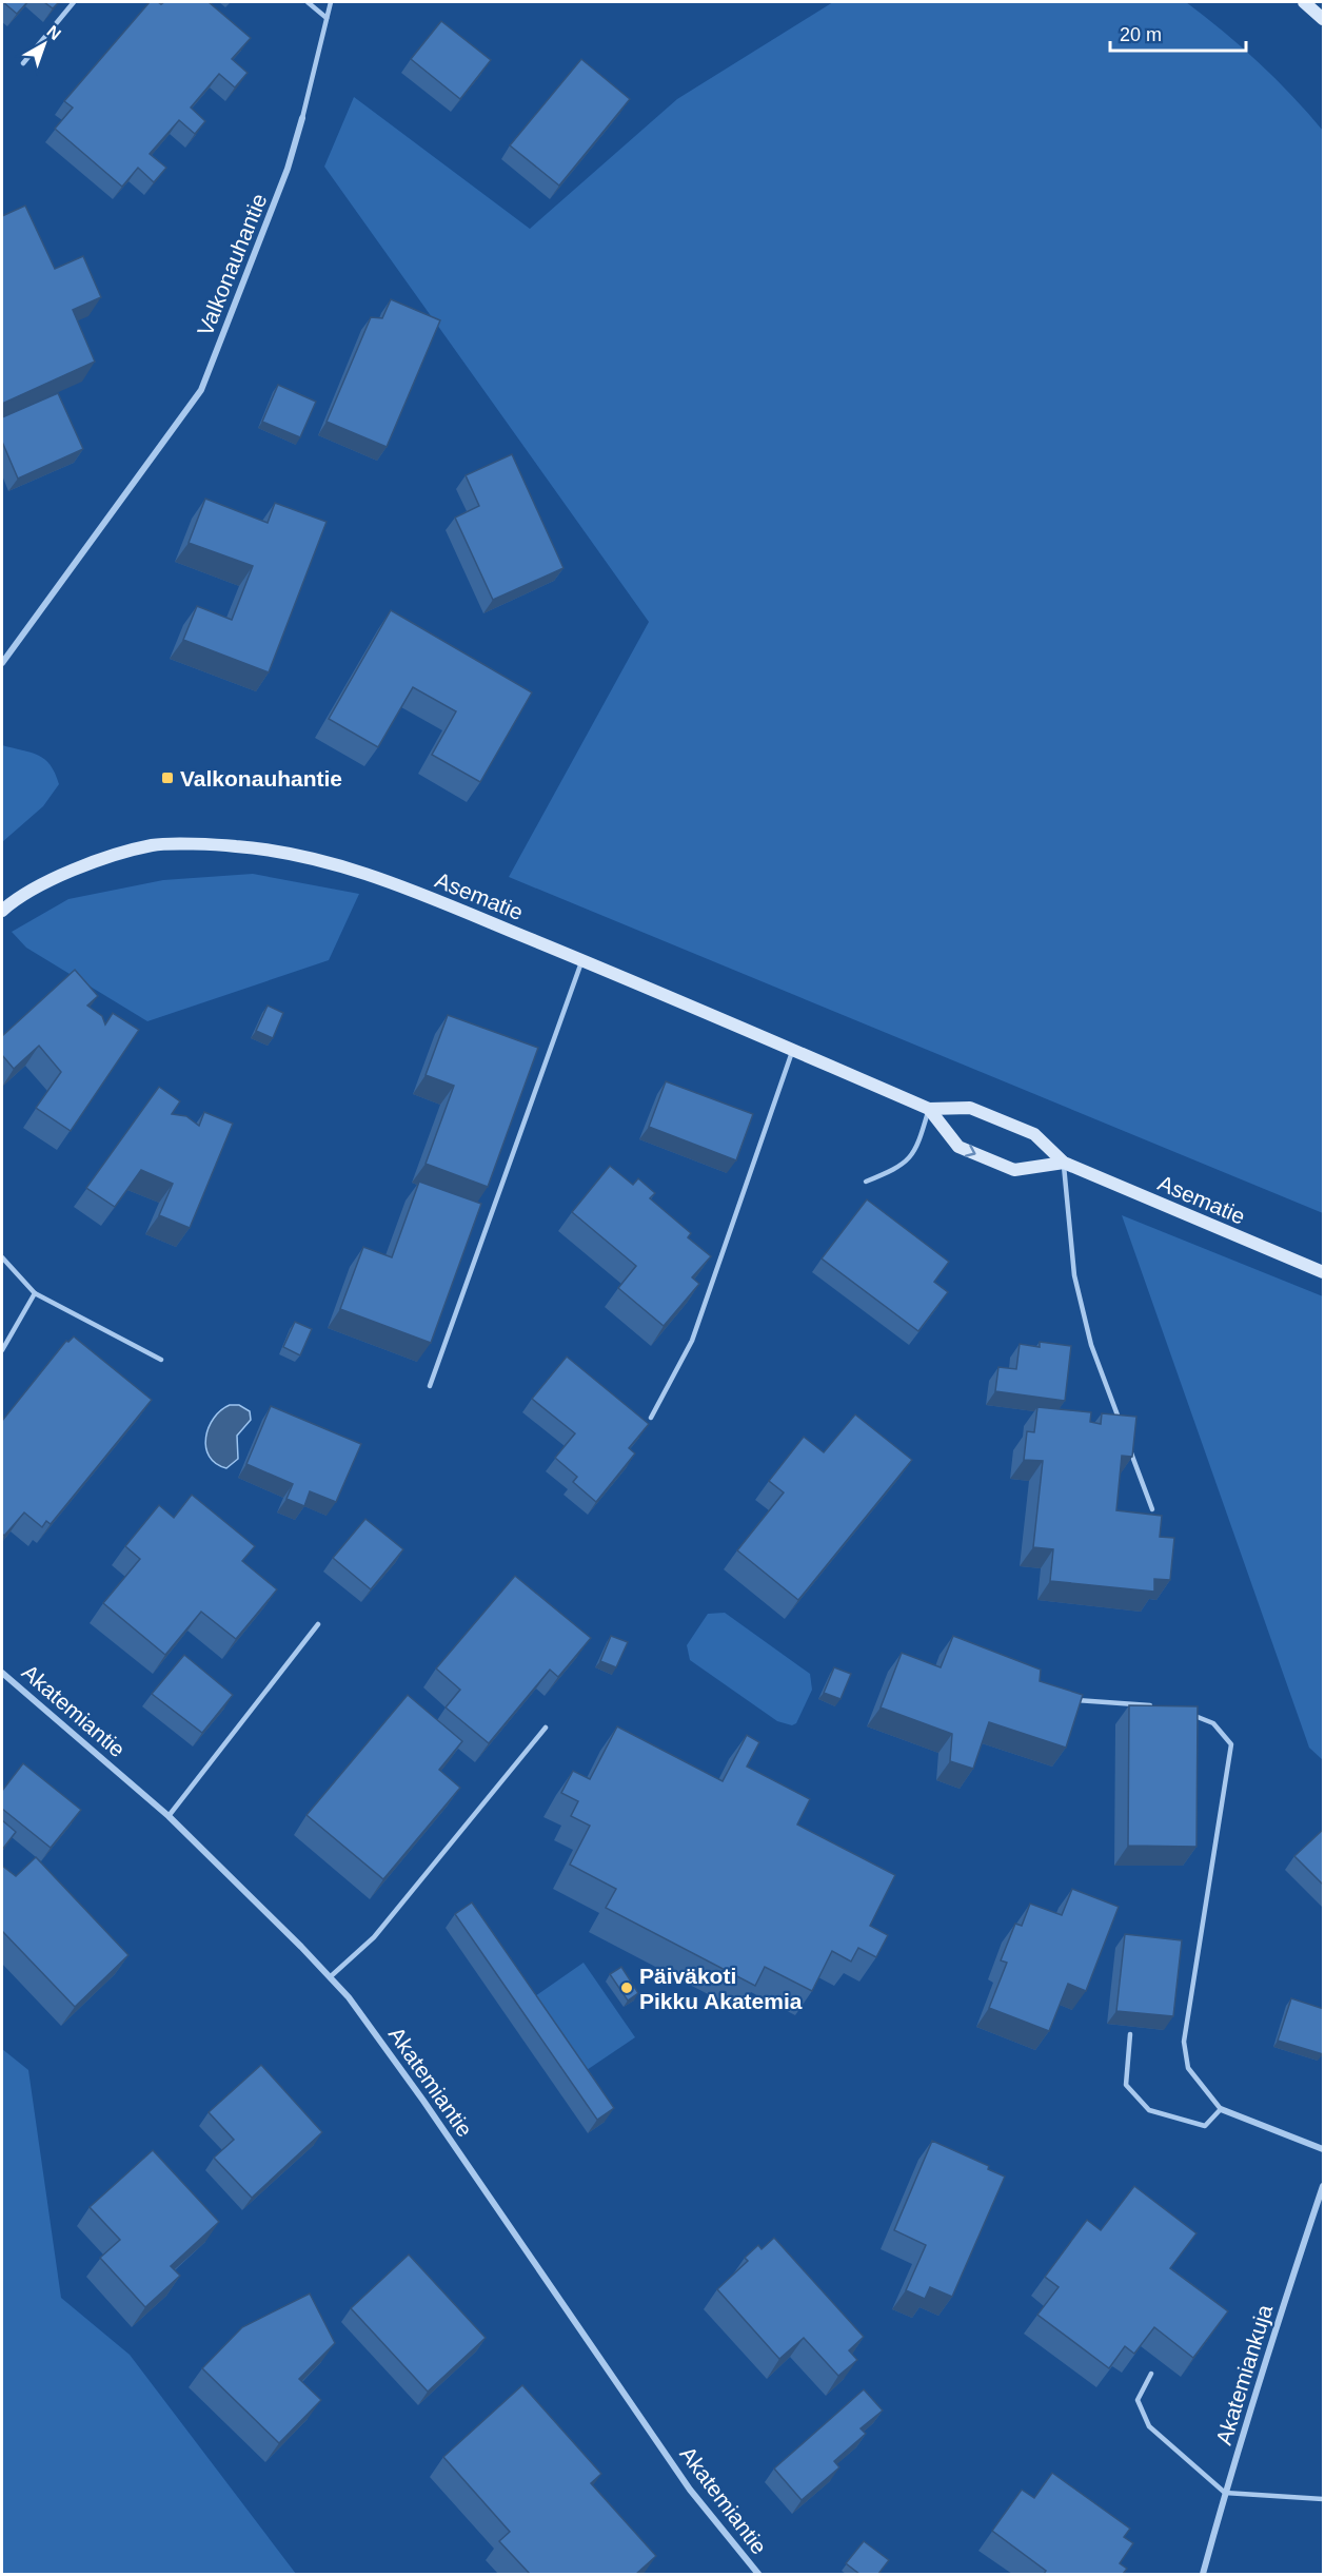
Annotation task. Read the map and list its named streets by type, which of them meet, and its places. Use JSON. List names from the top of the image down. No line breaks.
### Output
{"streets":{"street":["Valkonauhantie","Asematie","Akatemiantie","Akatemiankuja"]},"places":{"transit":["Valkonauhantie"],"other":["Päiväkoti Pikku Akatemia"]},"scale_bar":"20 m","north":"top right"}
